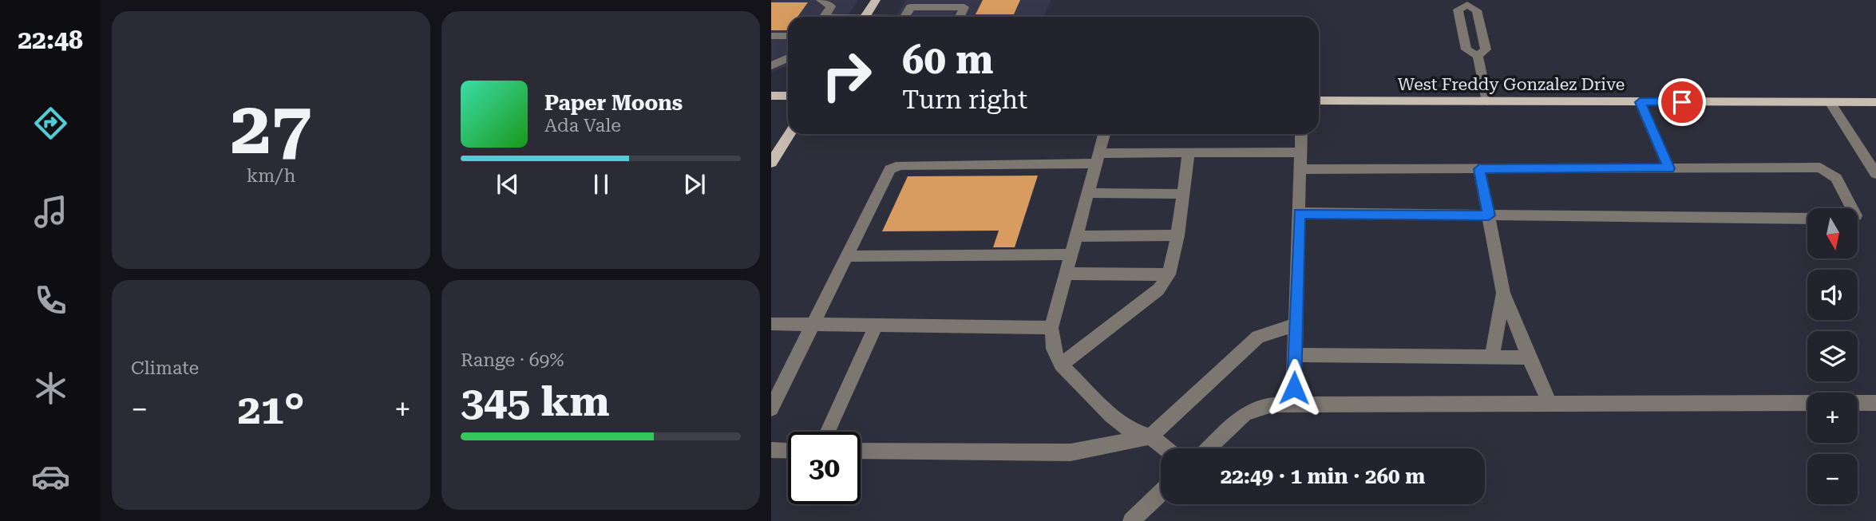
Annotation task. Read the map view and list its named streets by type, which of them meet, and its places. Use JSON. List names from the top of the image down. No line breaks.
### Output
{"streets":{"main road":["West Freddy Gonzalez Drive"]},"north":"bottom","page":{"tabs":"22:48","tile":[["27","km/h"],"Climate",["Range · 69%","345 km"]],"turn":["60 m","Turn right"],"song":["Paper Moons","Ada Vale"],"map_buttons":["+","−"],"heat":["−","21°","+"],"limit":"30","trip":"22:49 · 1 min · 260 m"}}
